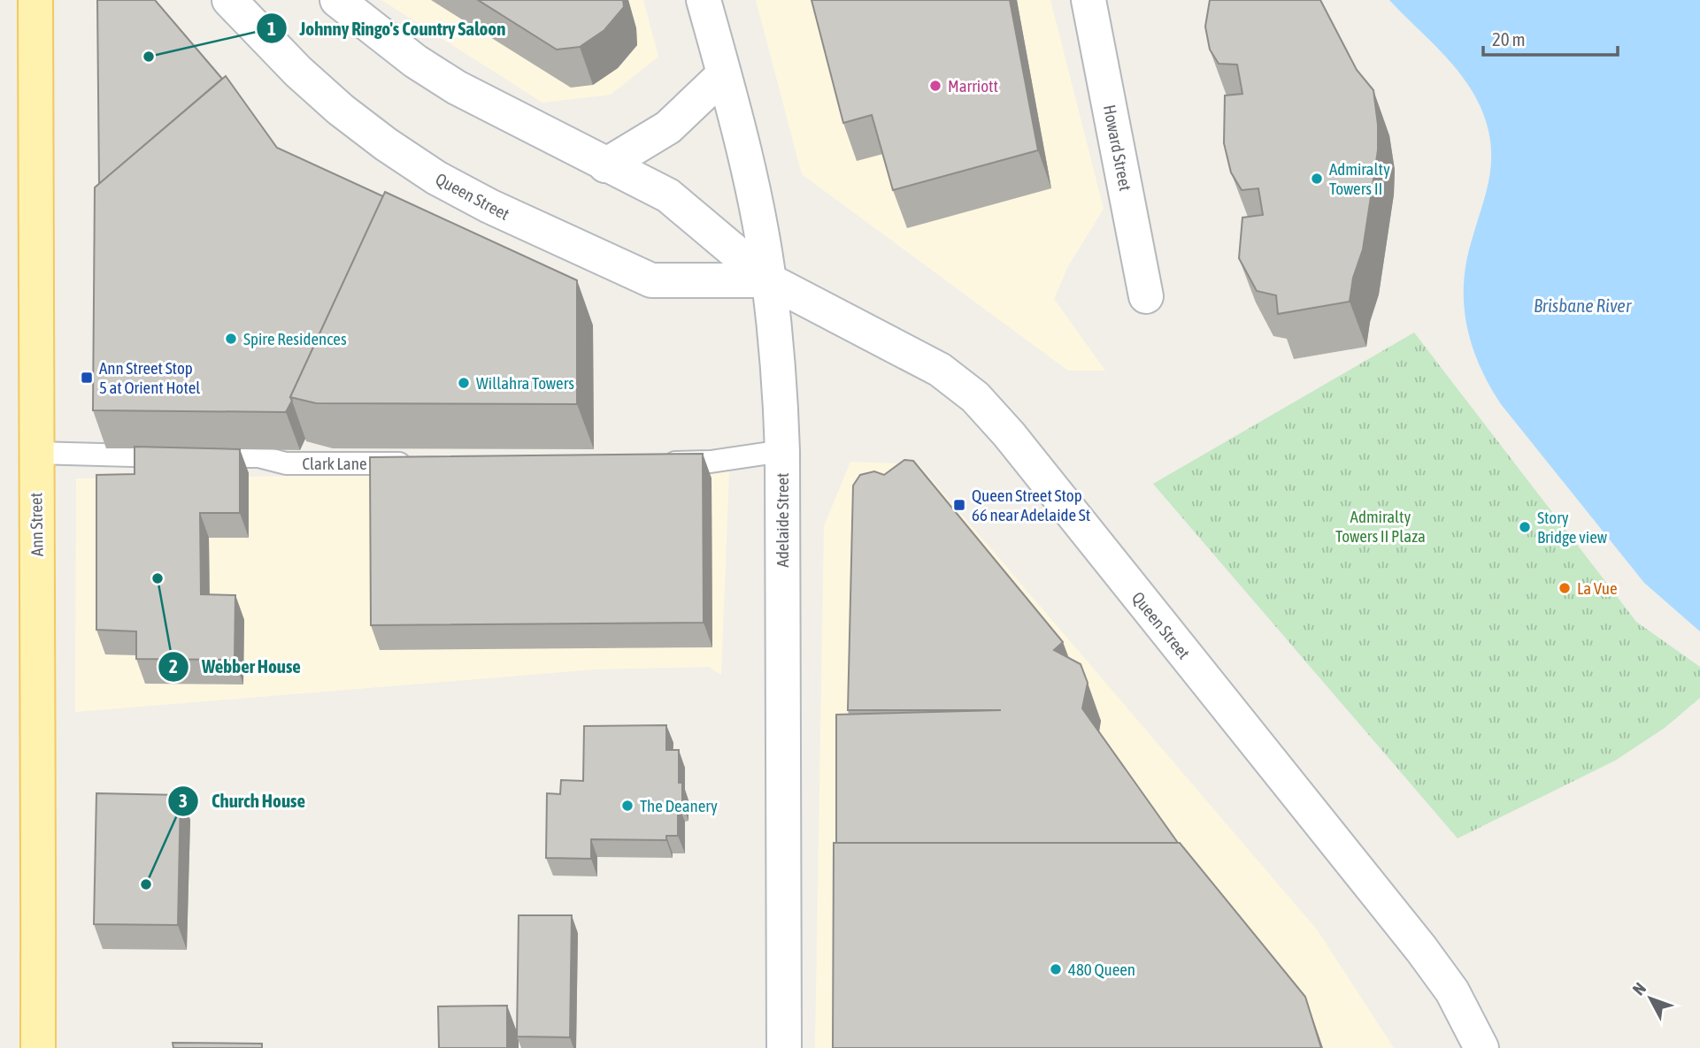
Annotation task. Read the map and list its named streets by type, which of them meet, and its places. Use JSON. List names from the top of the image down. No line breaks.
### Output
{"streets":{"main road":["Howard Street","Queen Street","Adelaide Street","Ann Street"],"lane":["Clark Lane"]},"crossings":[["Queen Street","Adelaide Street"],["Clark Lane","Ann Street"]],"water":["Brisbane River"],"parks":["Admiralty Towers II Plaza"],"places":{"other":["Johnny Ringo's Country Saloon","Marriott","Admiralty Towers II","Spire Residences","Willahra Towers","Story Bridge view","Webber House","La Vue","The Deanery","Church House","480 Queen"],"transit":["Ann Street Stop 5 at Orient Hotel","Queen Street Stop 66 near Adelaide St"]},"scale_bar":"20 m","north":"top left"}
